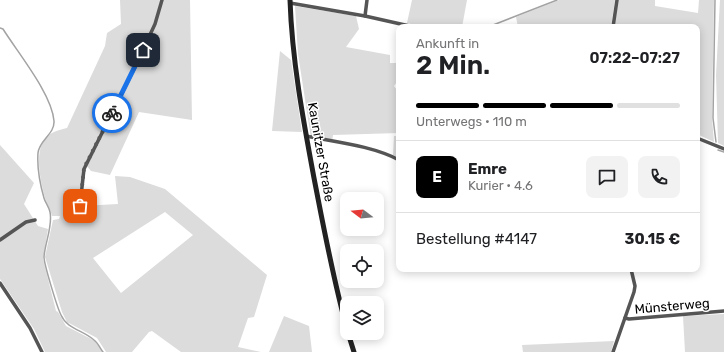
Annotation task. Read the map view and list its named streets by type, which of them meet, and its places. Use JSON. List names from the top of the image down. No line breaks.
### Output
{"streets":{"street":["Kaunitzer Straße","Münsterweg"]},"north":"left","page":{"heading":["2 Min.","Ankunft in","07:22–07:27"],"panel":["Emre","Kurier · 4.6","Bestellung #4147","30.15 €"],"bar":"Unterwegs · 110 m","round":"E"}}
